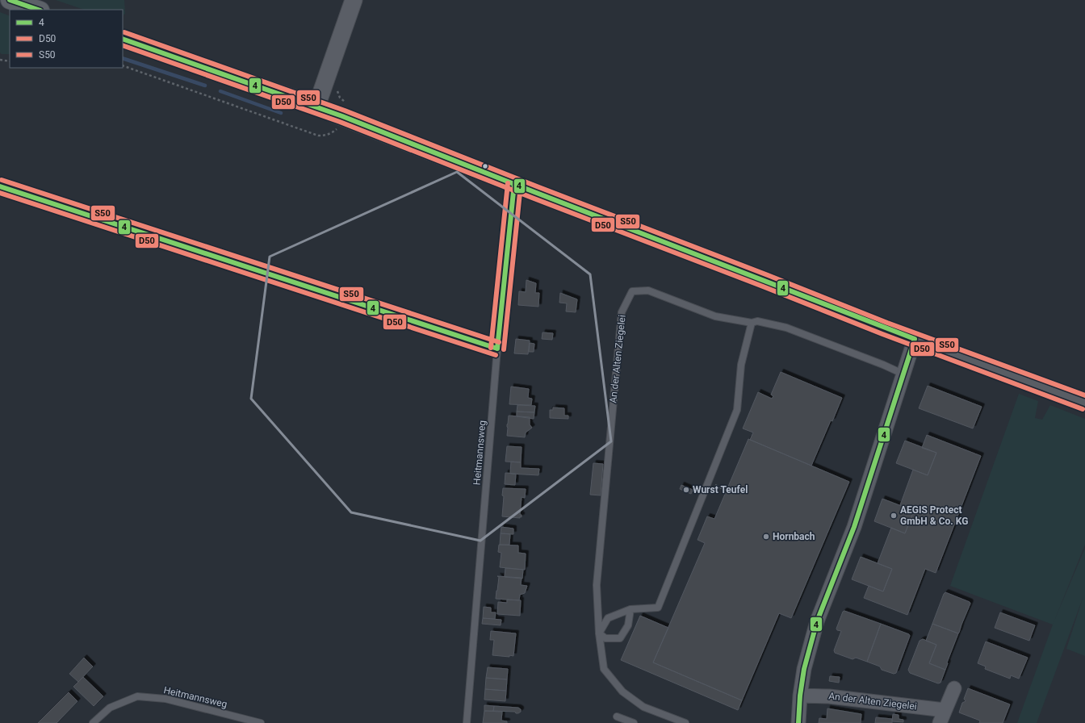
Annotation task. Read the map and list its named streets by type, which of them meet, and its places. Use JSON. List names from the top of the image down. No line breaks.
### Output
{"streets":{"street":["An der Alten Ziegelei"],"lane":["Heitmannsweg"]},"places":["Wurst Teufel","AEGIS Protect GmbH & Co. KG","Hornbach"],"lines":["transit line 4","transit line S50","transit line D50"],"legend":["4","D50","S50"]}
